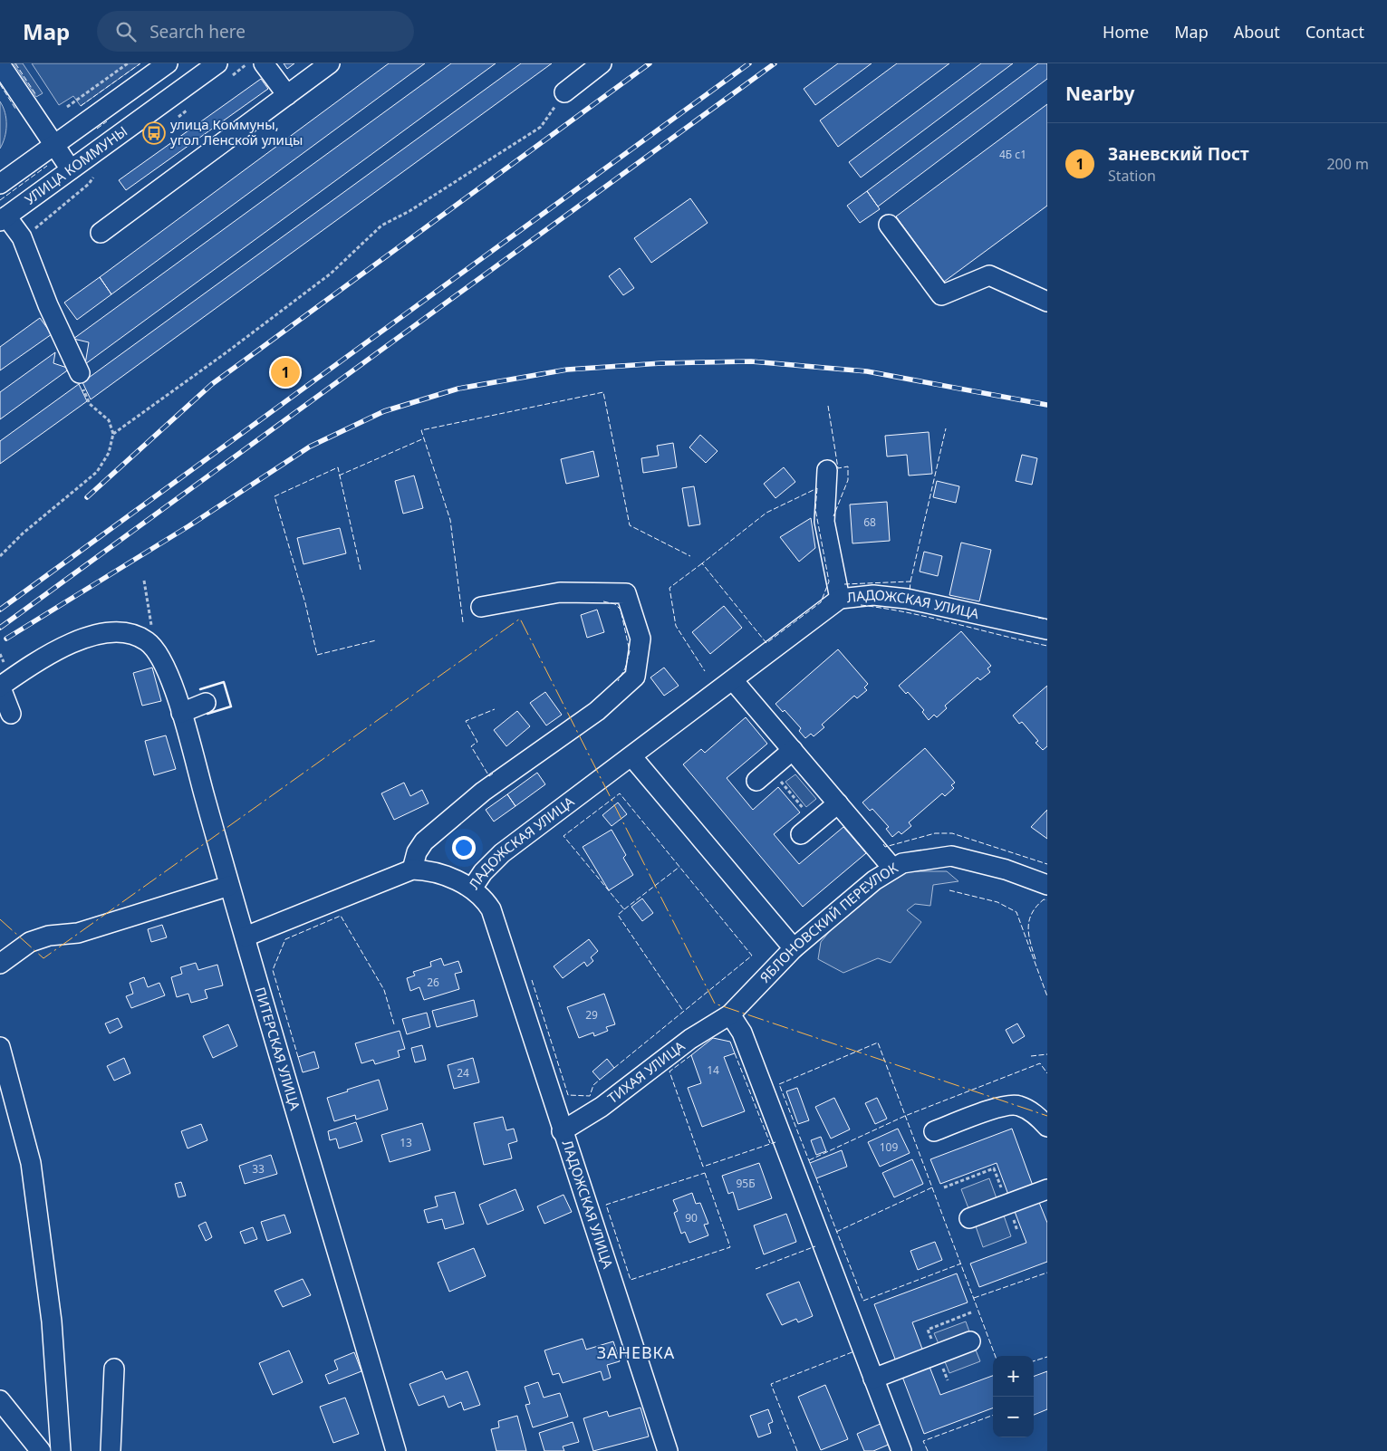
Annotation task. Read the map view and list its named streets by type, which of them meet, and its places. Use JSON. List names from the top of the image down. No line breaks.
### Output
{"streets":{"street":["УЛИЦА КОММУНЫ","ЛАДОЖСКАЯ УЛИЦА","ЯБЛОНОВСКИЙ ПЕРЕУЛОК","ПИТЕРСКАЯ УЛИЦА","ТИХАЯ УЛИЦА"]},"crossings":[["ЛАДОЖСКАЯ УЛИЦА","ТИХАЯ УЛИЦА"],["ЯБЛОНОВСКИЙ ПЕРЕУЛОК","ТИХАЯ УЛИЦА"]],"districts":["ЗАНЕВКА"],"places":{"bus stop":["улица Коммуны, угол Ленской улицы"]},"house_numbers":["4Б с1","68","26","29","14","24","13","109","33","95Б","90"],"page":{"header":"Map","search":"Search here","nav":["Home","Map","About","Contact"],"heading":"Nearby","list":[{"mark":"1","name":"Заневский Пост","note":"Station","value":"200 m"}],"pins":"1","map_buttons":["+","−"]}}
